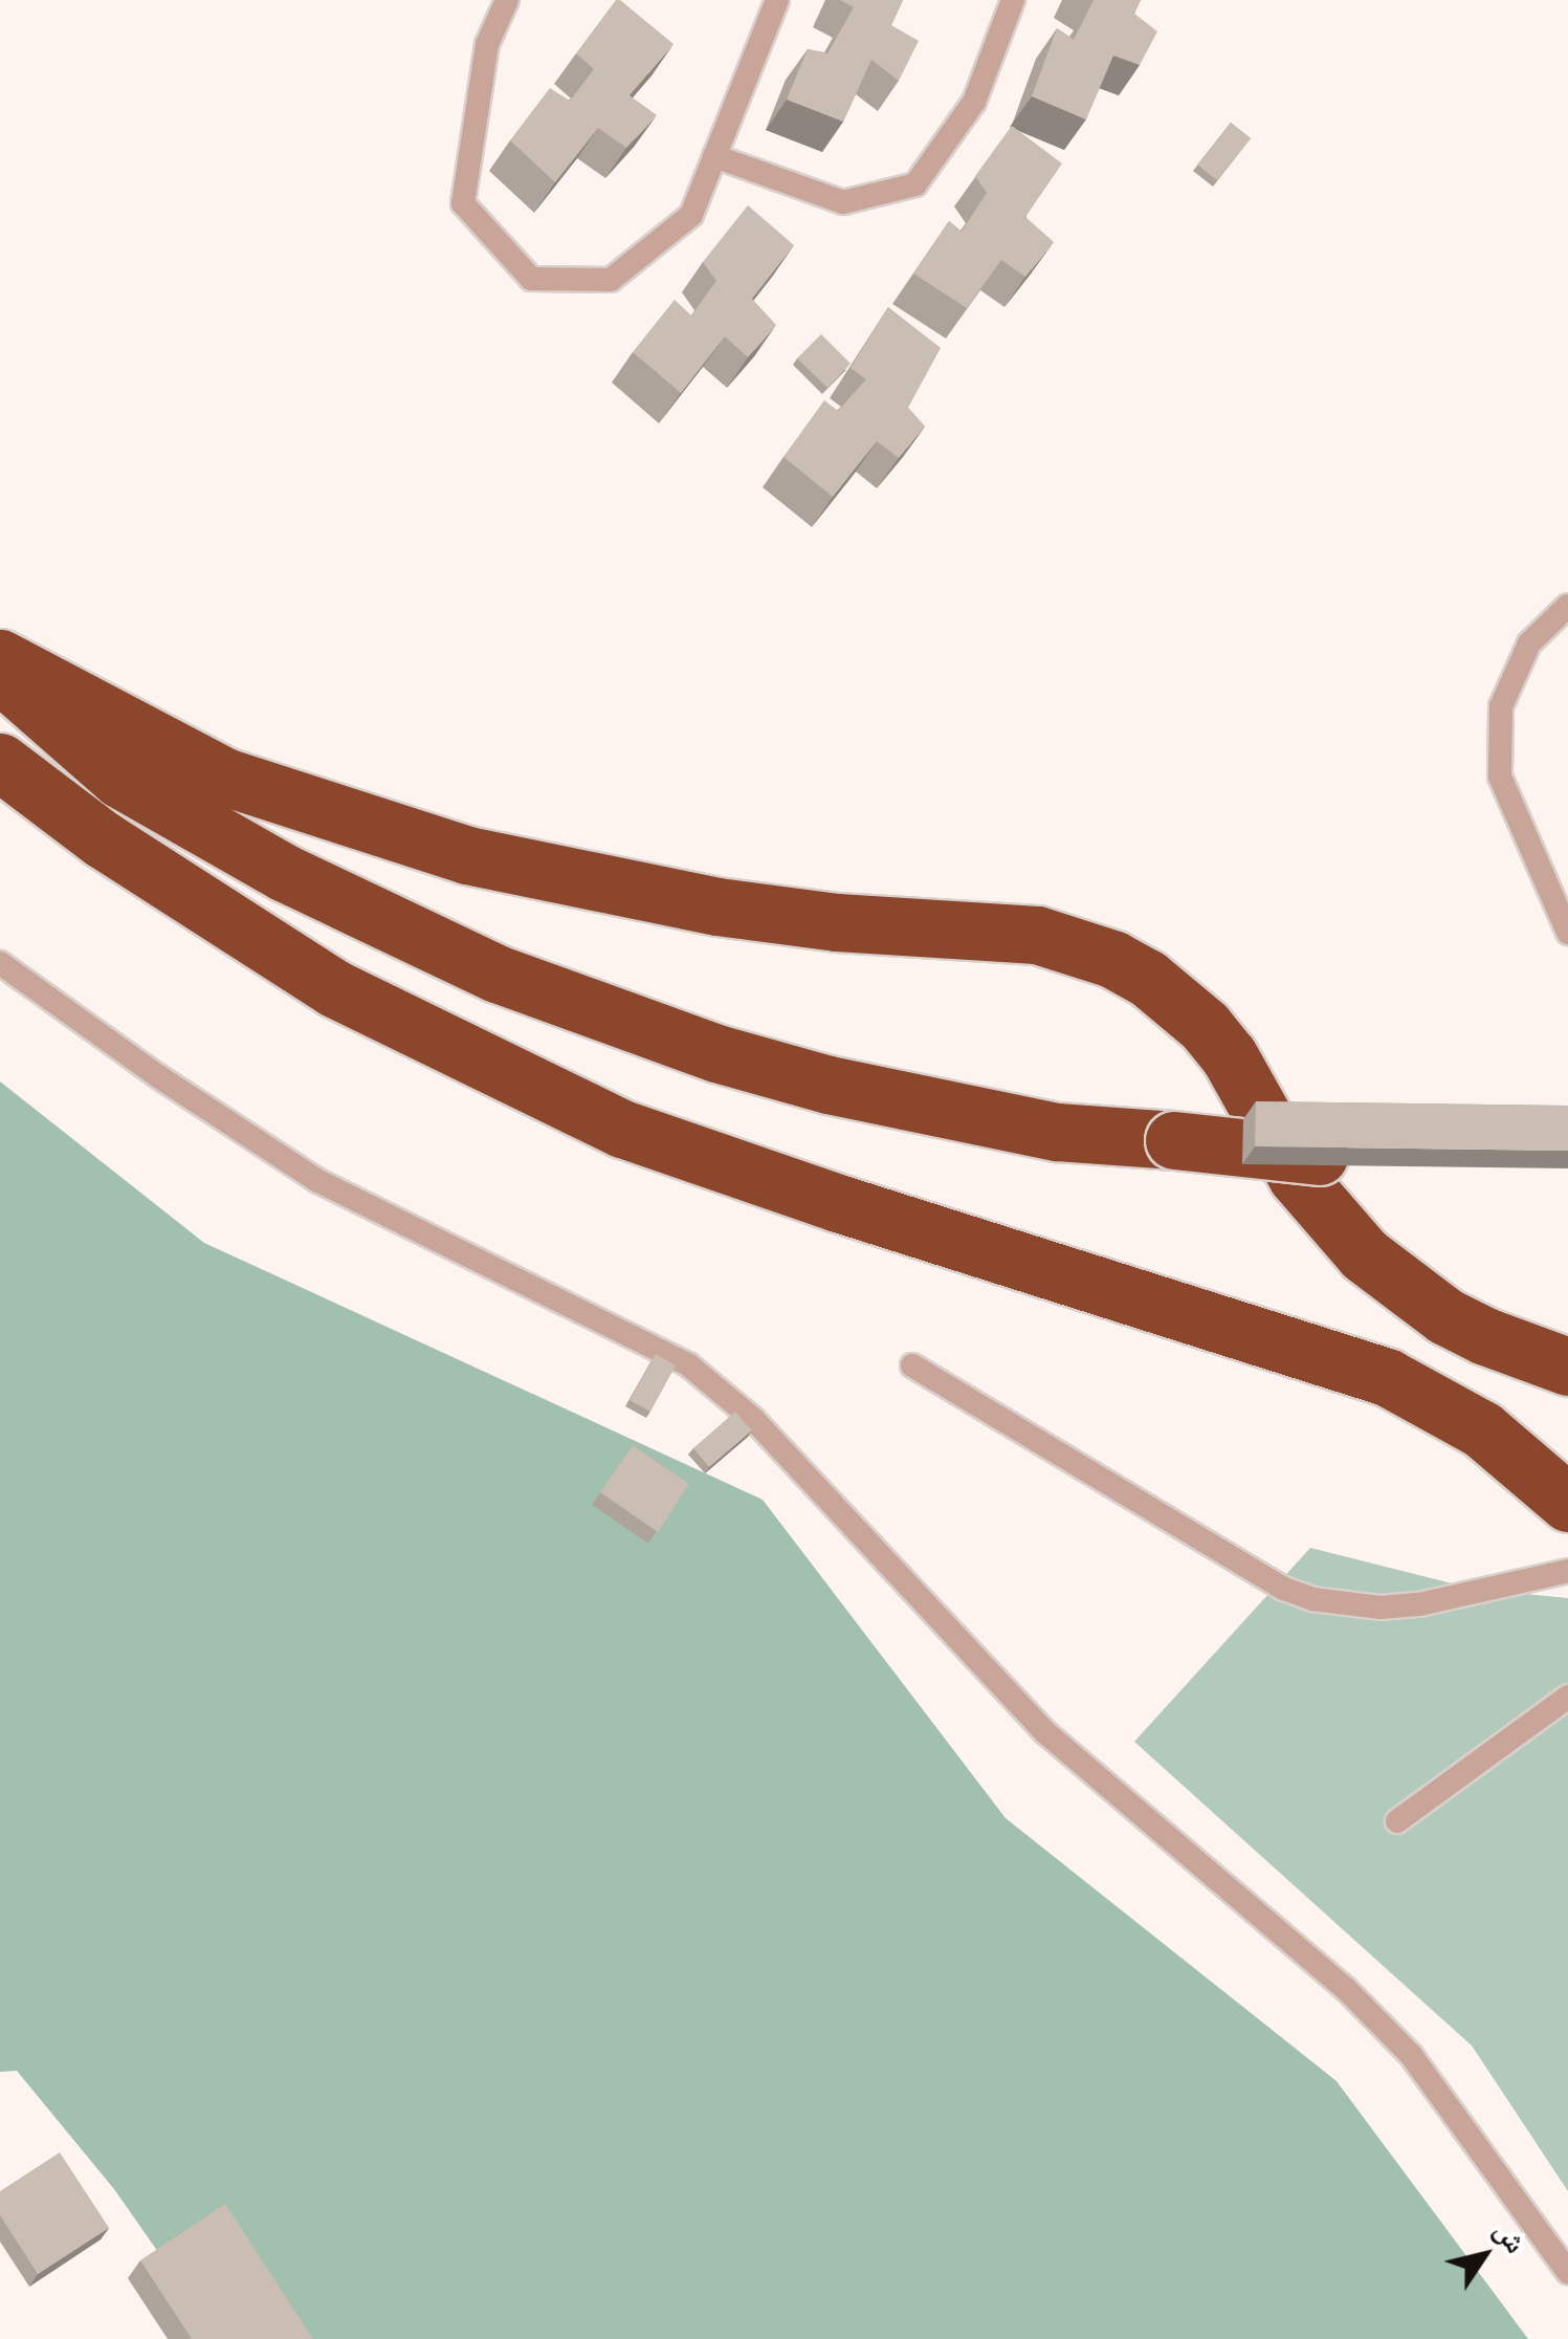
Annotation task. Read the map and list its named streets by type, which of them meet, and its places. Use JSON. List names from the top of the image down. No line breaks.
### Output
{"north":"top right"}
